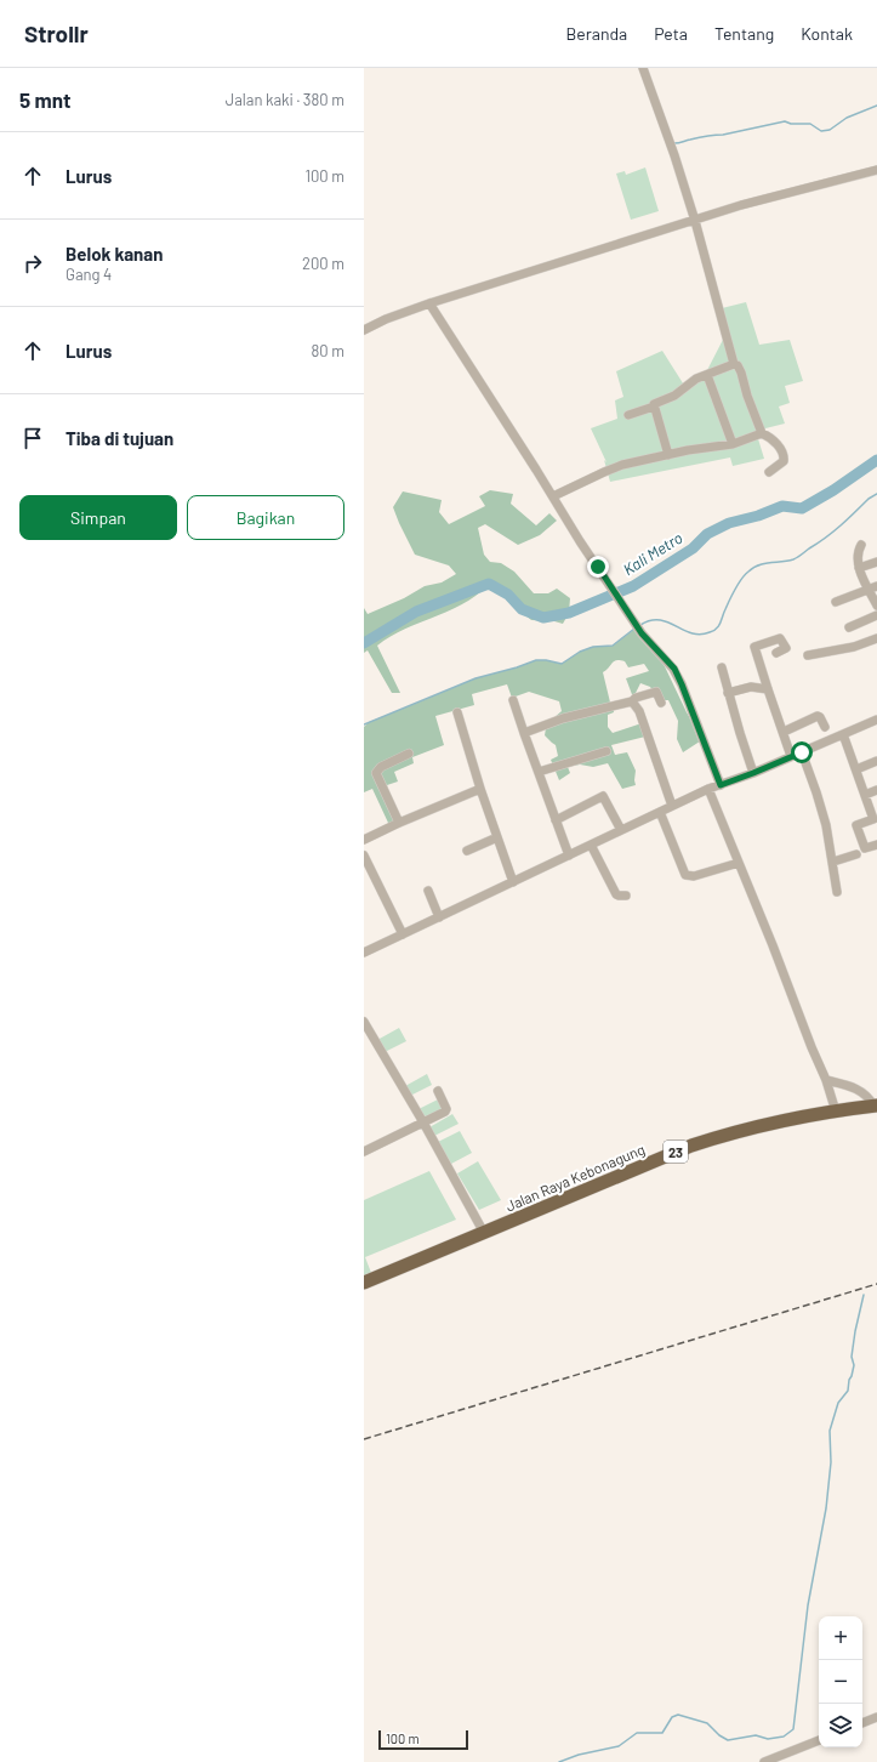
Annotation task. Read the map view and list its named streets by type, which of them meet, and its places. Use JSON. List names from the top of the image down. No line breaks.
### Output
{"streets":{"highway":["23","Jalan Raya Kebonagung"]},"crossings":[["23","Jalan Raya Kebonagung"]],"water":["Kali Metro"],"scale_bar":"100 m","page":{"header":"Strollr","nav":["Beranda","Peta","Tentang","Kontak"],"heading":["5 mnt","Jalan kaki · 380 m"],"list":[["Lurus","100 m"],["Belok kanan","Gang 4","200 m"],["Lurus","80 m"],"Tiba di tujuan"],"buttons":["Simpan","Bagikan"],"map_buttons":["+","−"],"scale":"100 m"}}
